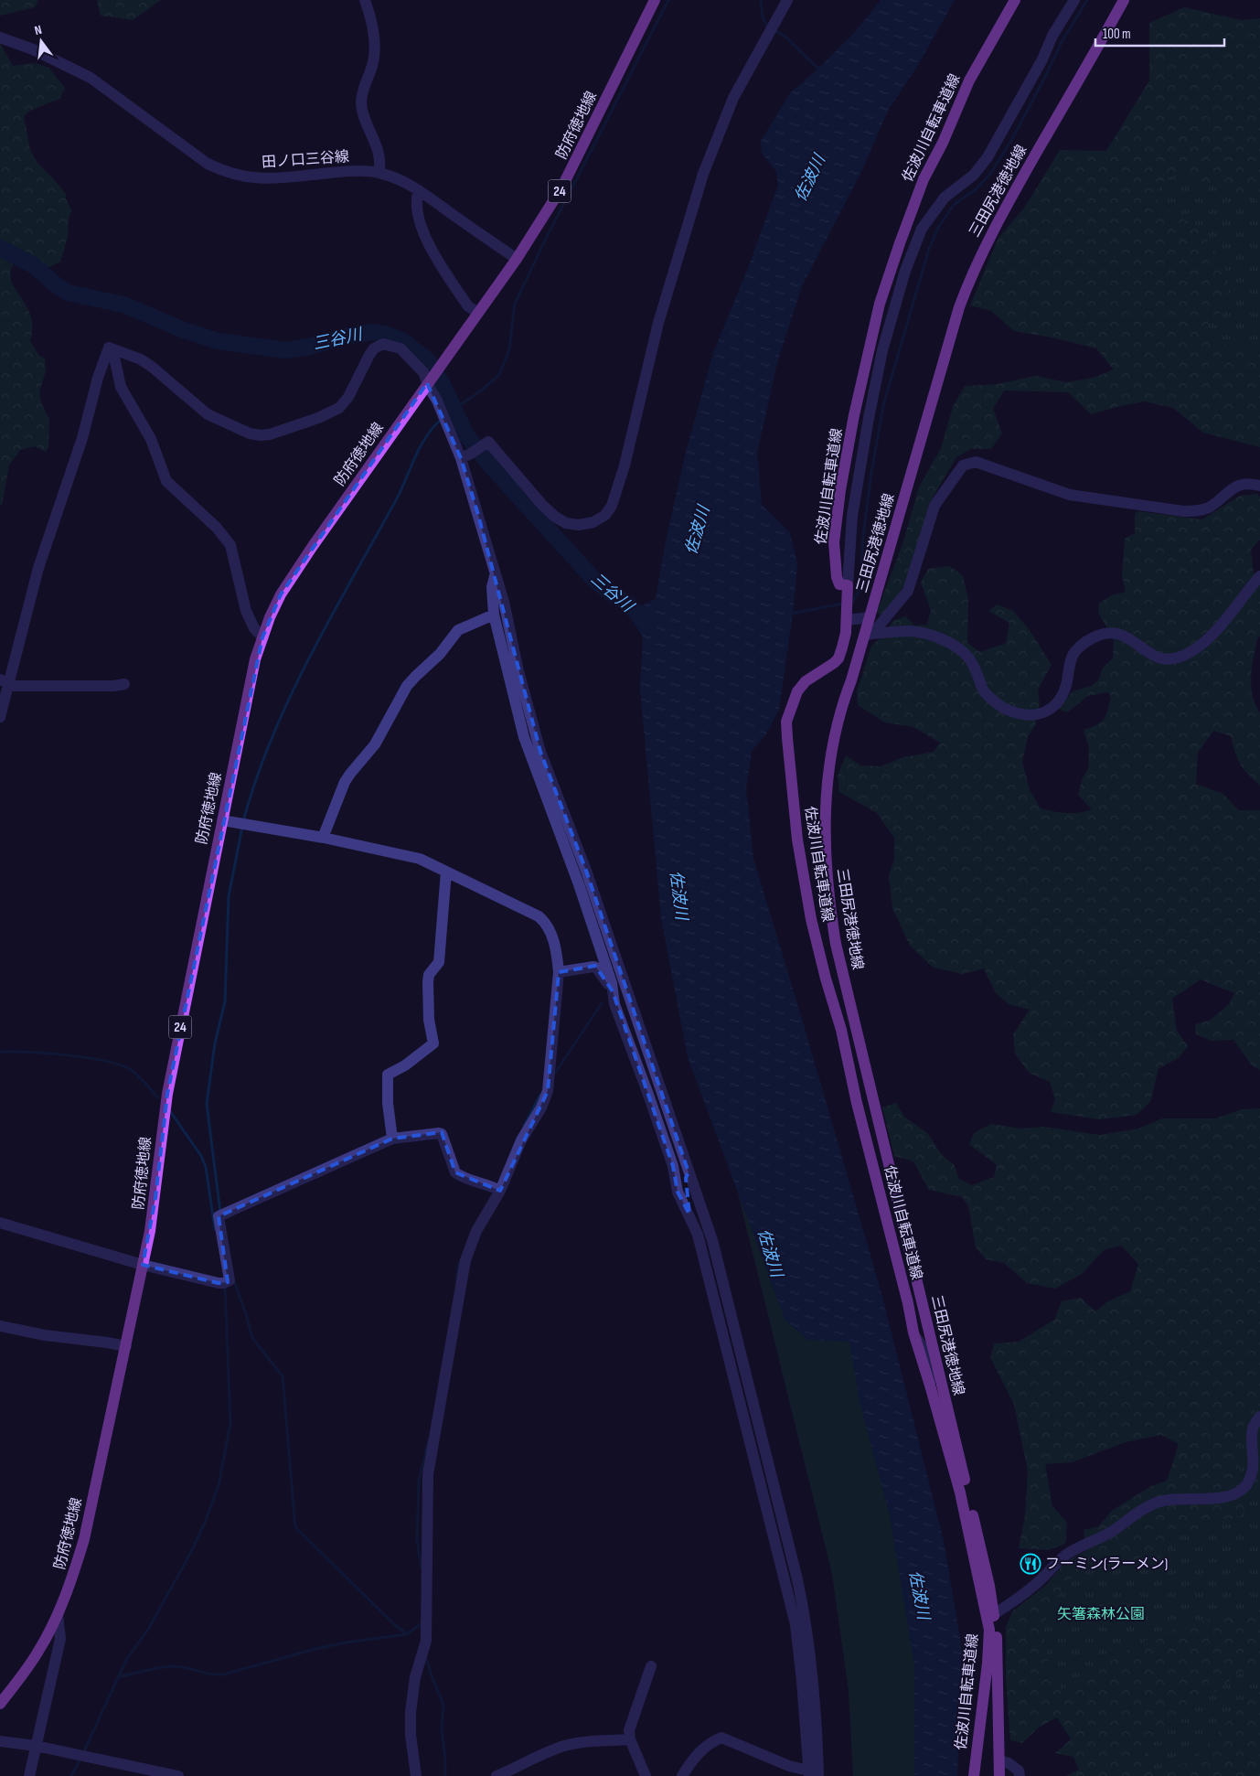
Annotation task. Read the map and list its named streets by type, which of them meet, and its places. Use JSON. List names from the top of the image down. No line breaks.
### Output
{"streets":{"main road":["防府徳地線","佐波川自転車道線","24","三田尻港徳地線"],"street":["田ノ口三谷線"]},"crossings":[["防府徳地線","田ノ口三谷線"]],"water":["佐波川","三谷川"],"parks":["矢箸森林公園"],"places":{"restaurant":["フーミン(ラーメン)"]},"scale_bar":"100 m","north":"top"}
